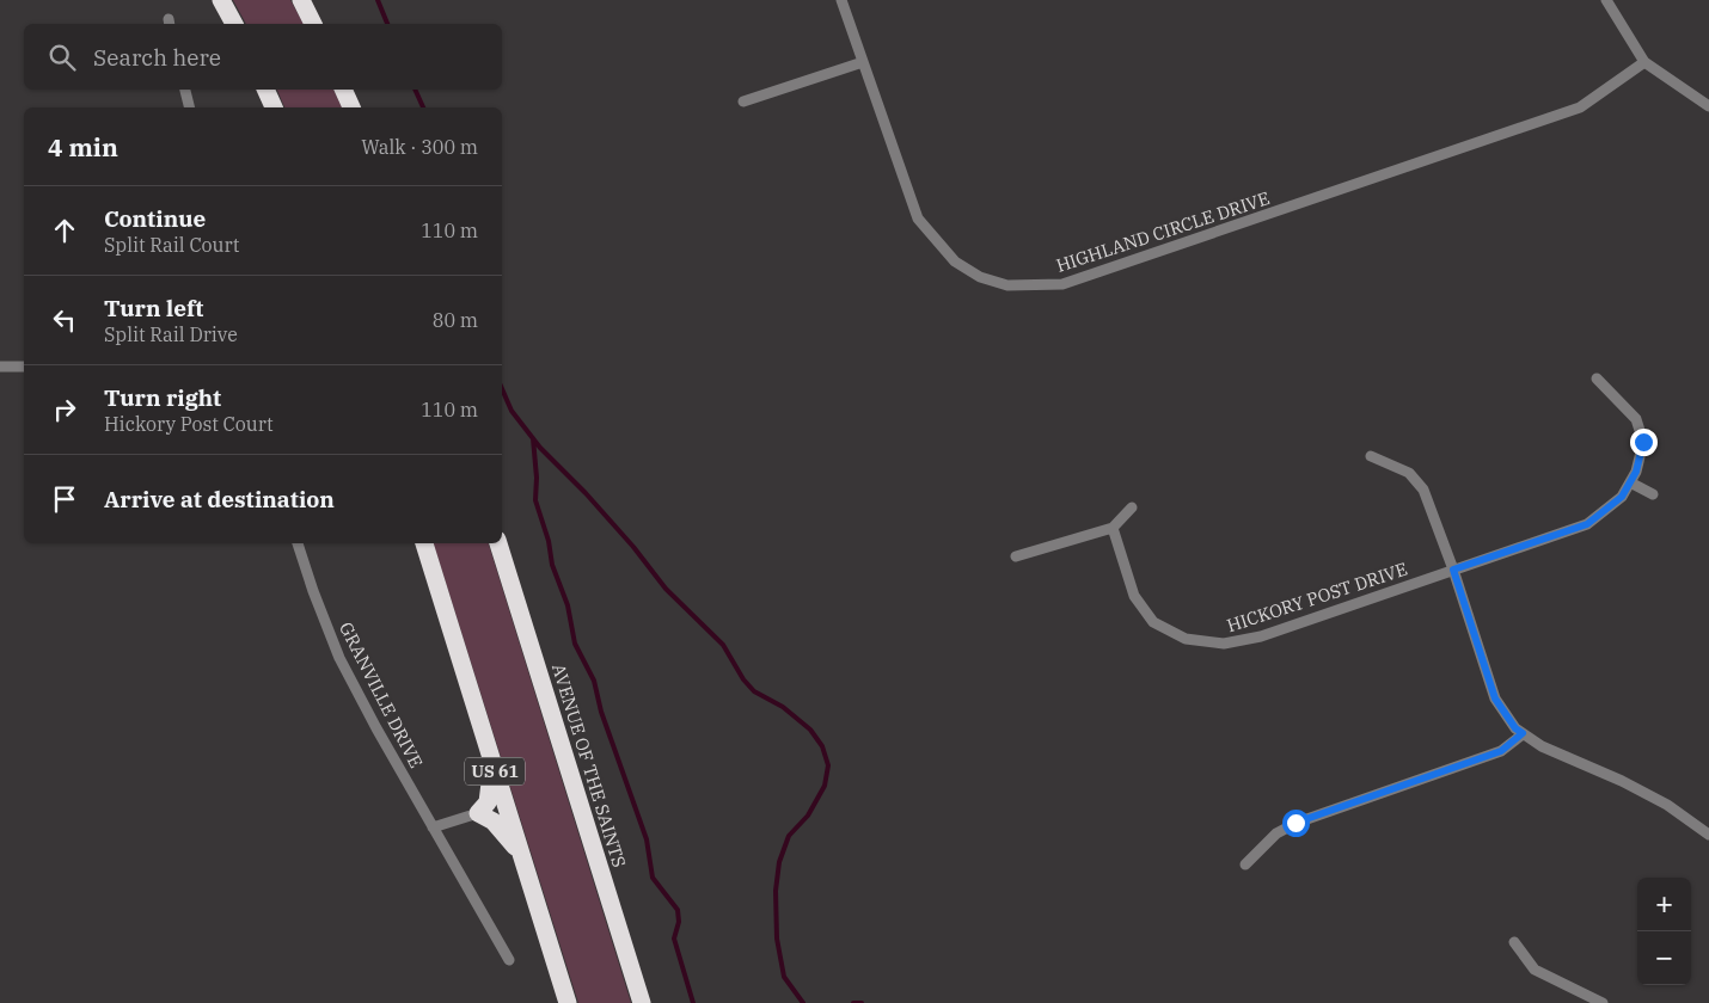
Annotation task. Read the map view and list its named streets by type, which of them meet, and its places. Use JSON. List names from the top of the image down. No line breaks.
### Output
{"streets":{"highway":["AVENUE OF THE SAINTS","US 61"],"street":["HIGHLAND CIRCLE DRIVE","HICKORY POST DRIVE","GRANVILLE DRIVE"]},"page":{"search":"Search here","heading":["4 min","Walk · 300 m"],"list":[["Continue","Split Rail Court","110 m"],["Turn left","Split Rail Drive","80 m"],["Turn right","Hickory Post Court","110 m"],"Arrive at destination"],"map_buttons":["+","−"]}}
